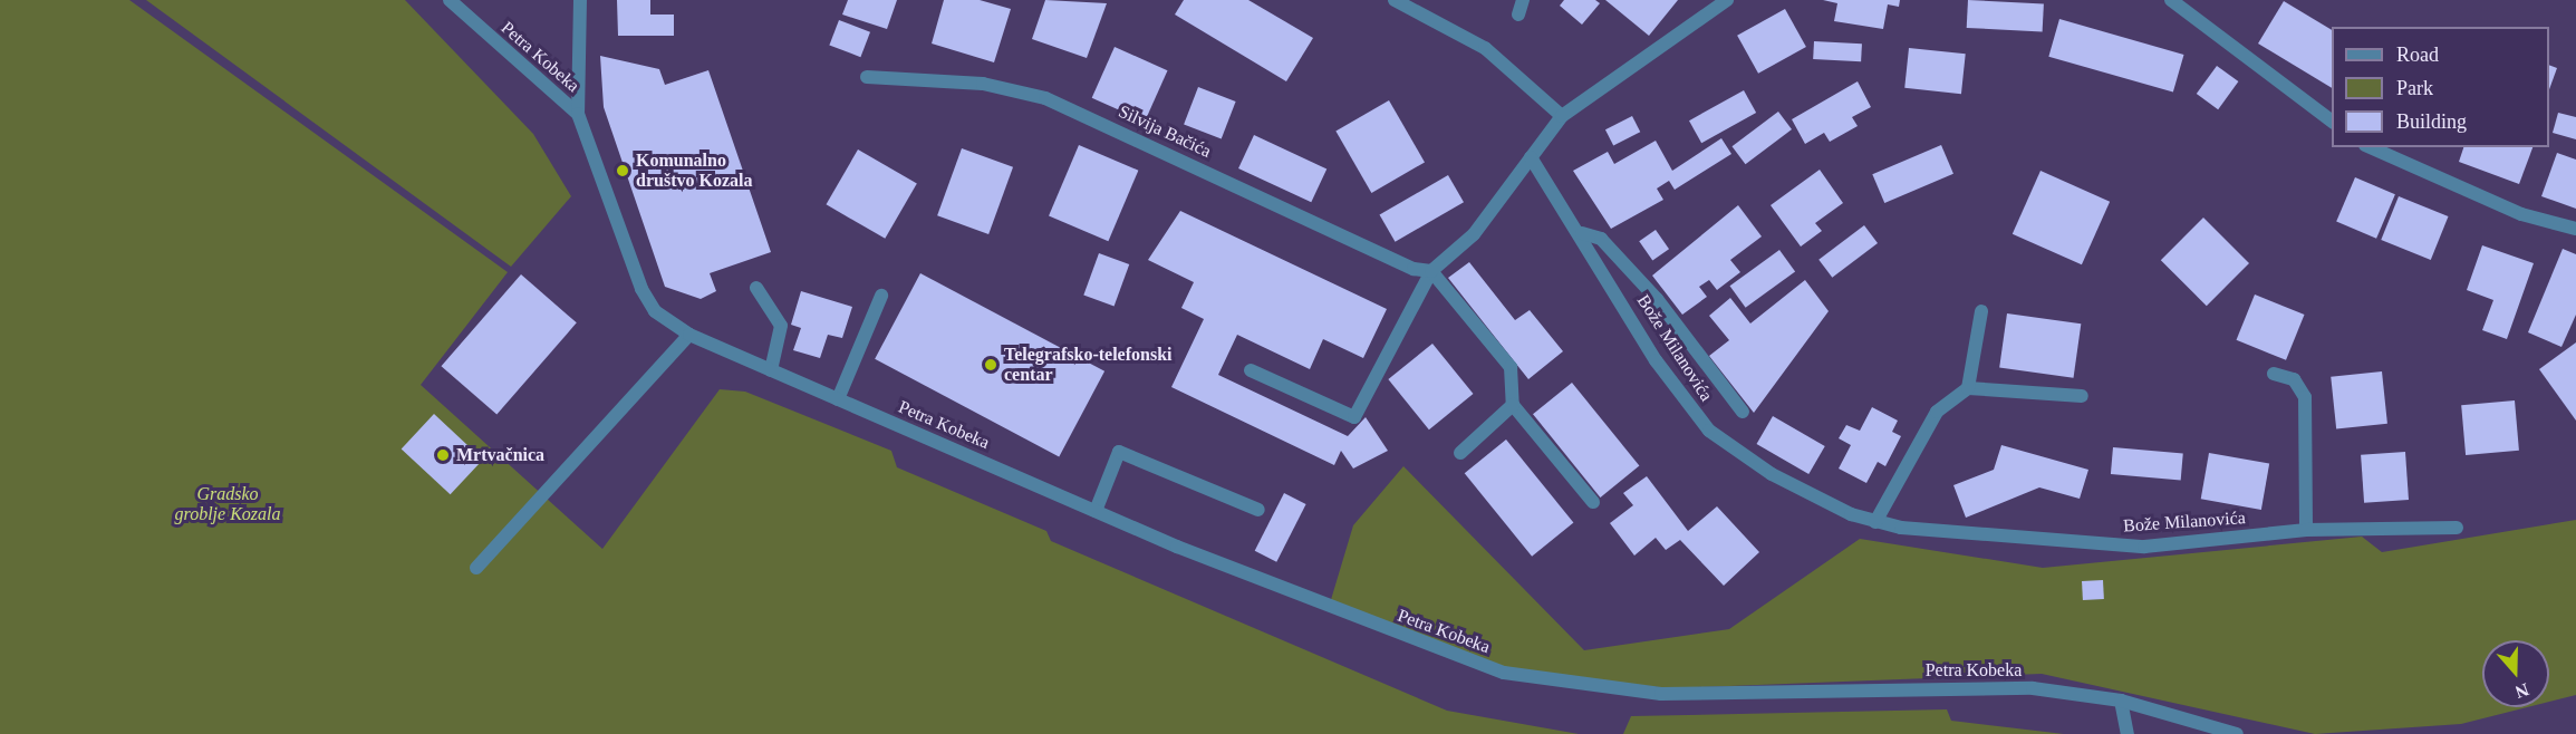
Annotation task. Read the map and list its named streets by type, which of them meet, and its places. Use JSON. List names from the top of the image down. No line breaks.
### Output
{"streets":{"street":["Petra Kobeka","Silvija Bačića","Bože Milanovića"]},"parks":["Gradsko groblje Kozala"],"places":["Komunalno društvo Kozala","Telegrafsko-telefonski centar","Mrtvačnica"],"legend":["Road","Park","Building"],"north":"bottom"}
